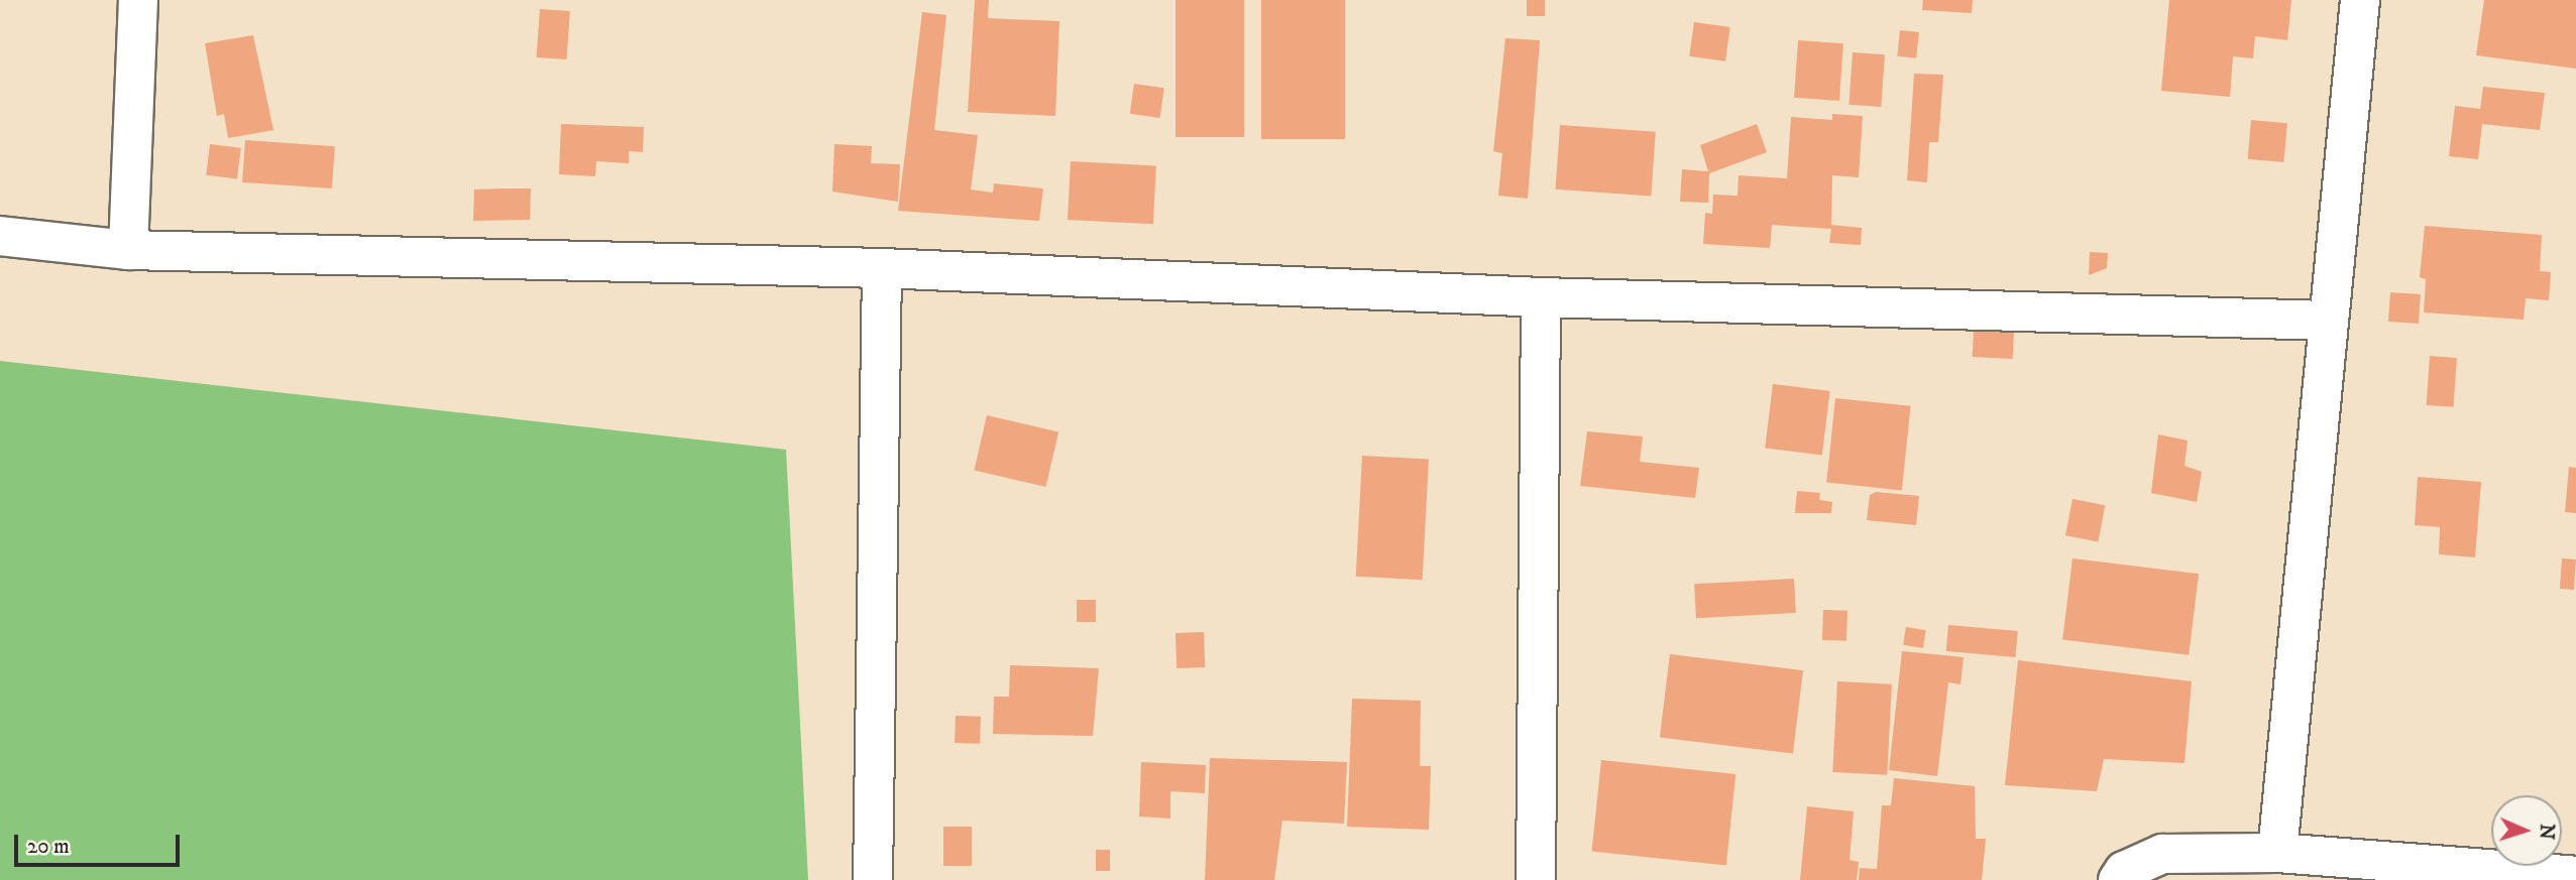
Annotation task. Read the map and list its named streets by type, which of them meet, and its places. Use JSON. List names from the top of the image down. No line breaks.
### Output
{"scale_bar":"20 m","north":"right"}
